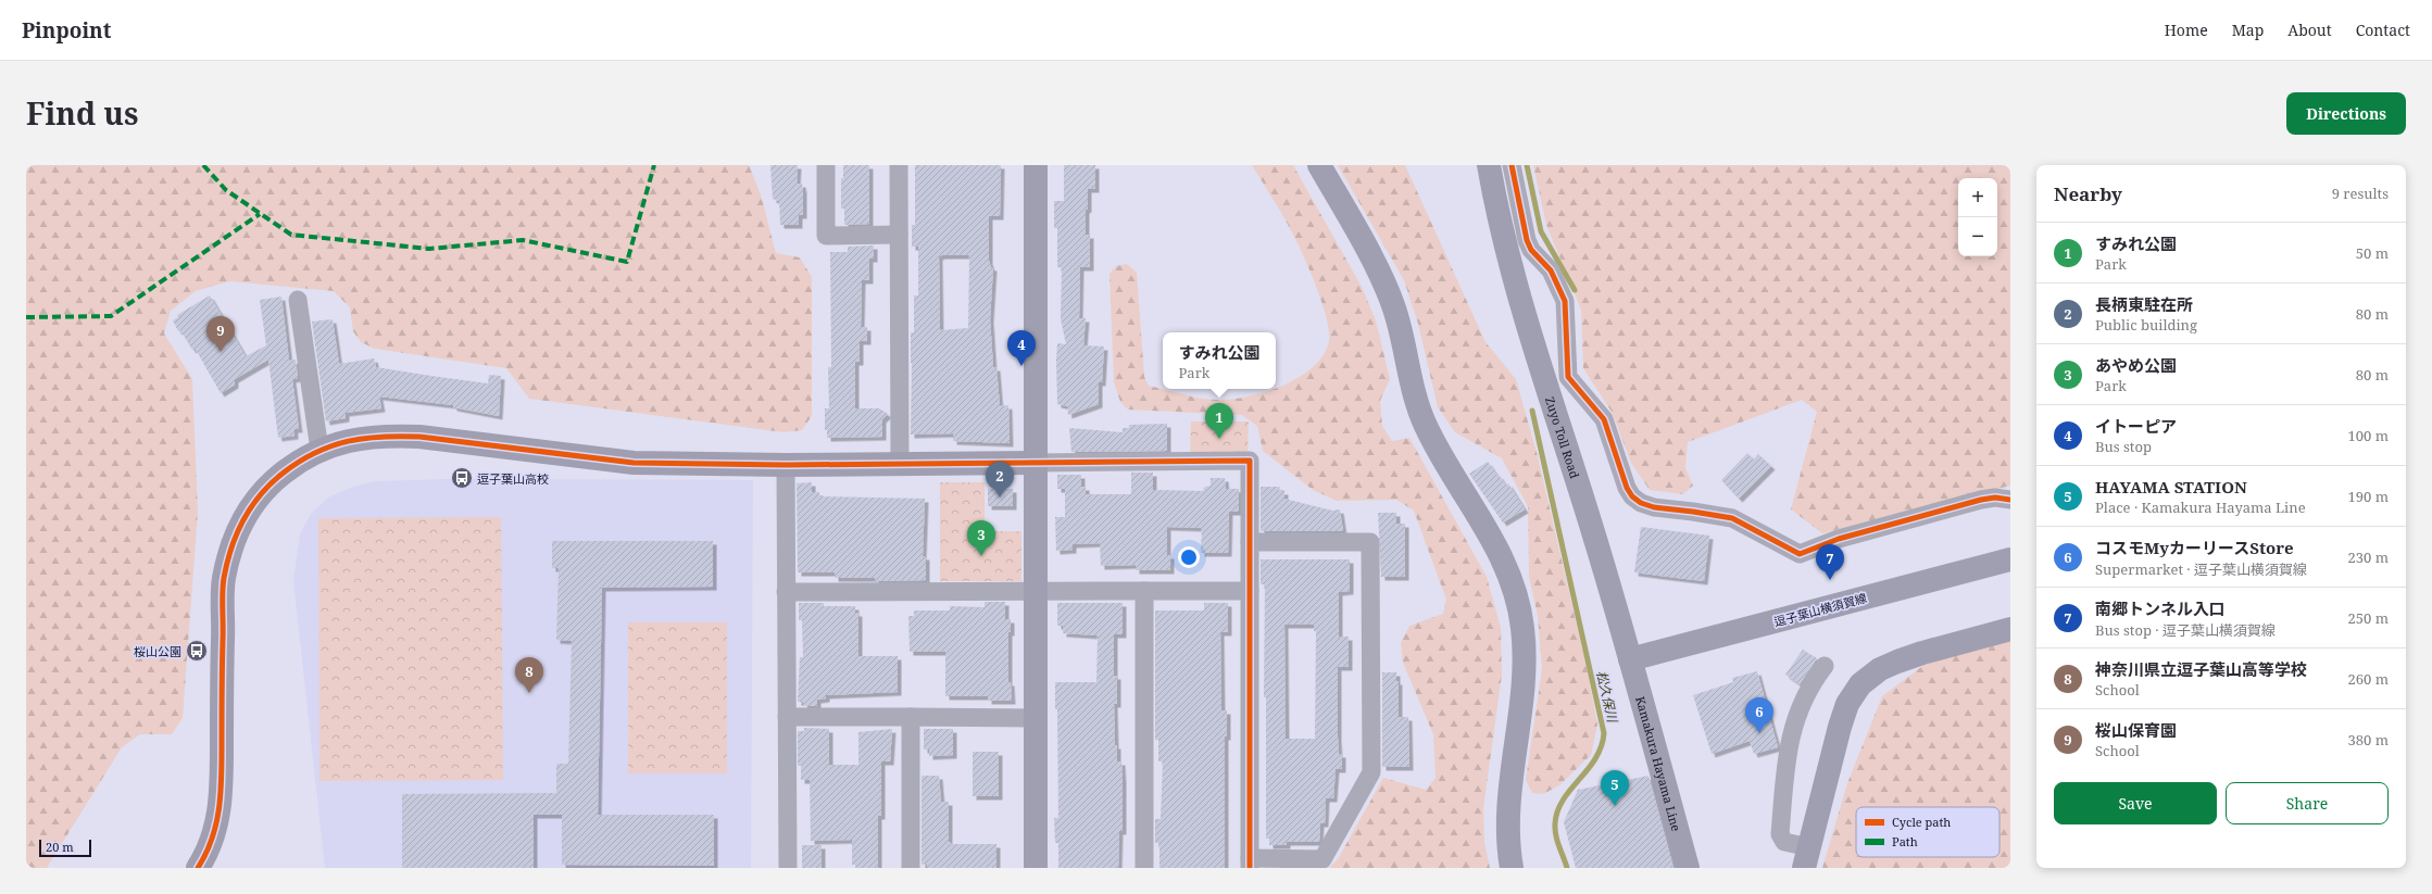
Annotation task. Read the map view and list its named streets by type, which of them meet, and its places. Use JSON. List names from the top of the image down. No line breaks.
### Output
{"streets":{"street":["Zuyo Toll Road","逗子葉山横須賀線","Kamakura Hayama Line"]},"crossings":[["Zuyo Toll Road","逗子葉山横須賀線"],["Zuyo Toll Road","Kamakura Hayama Line"],["逗子葉山横須賀線","Kamakura Hayama Line"]],"water":["松久保川"],"places":{"bus stop":["逗子葉山高校","桜山公園"]},"legend":["Cycle path","Path"],"scale_bar":"20 m","page":{"header":"Pinpoint","nav":["Home","Map","About","Contact"],"title":"Find us","buttons":["Directions",["Save","Share"]],"heading":["Nearby","9 results"],"map_buttons":["+","−"],"list":[{"mark":"1","name":"すみれ公園","note":"Park","value":"50 m"},{"mark":"2","name":"長柄東駐在所","note":"Public building","value":"80 m"},{"mark":"3","name":"あやめ公園","note":"Park","value":"80 m"},{"mark":"4","name":"イトーピア","note":"Bus stop","value":"100 m"},{"mark":"5","name":"HAYAMA STATION","note":"Place · Kamakura Hayama Line","value":"190 m"},{"mark":"6","name":"コスモMyカーリースStore","note":"Supermarket · 逗子葉山横須賀線","value":"230 m"},{"mark":"7","name":"南郷トンネル入口","note":"Bus stop · 逗子葉山横須賀線","value":"250 m"},{"mark":"8","name":"神奈川県立逗子葉山高等学校","note":"School","value":"260 m"},{"mark":"9","name":"桜山保育園","note":"School","value":"380 m"}],"pins":["9","4","1","2","3","7","8","6","5"],"popup":["すみれ公園","Park"],"scale":"20 m"}}
